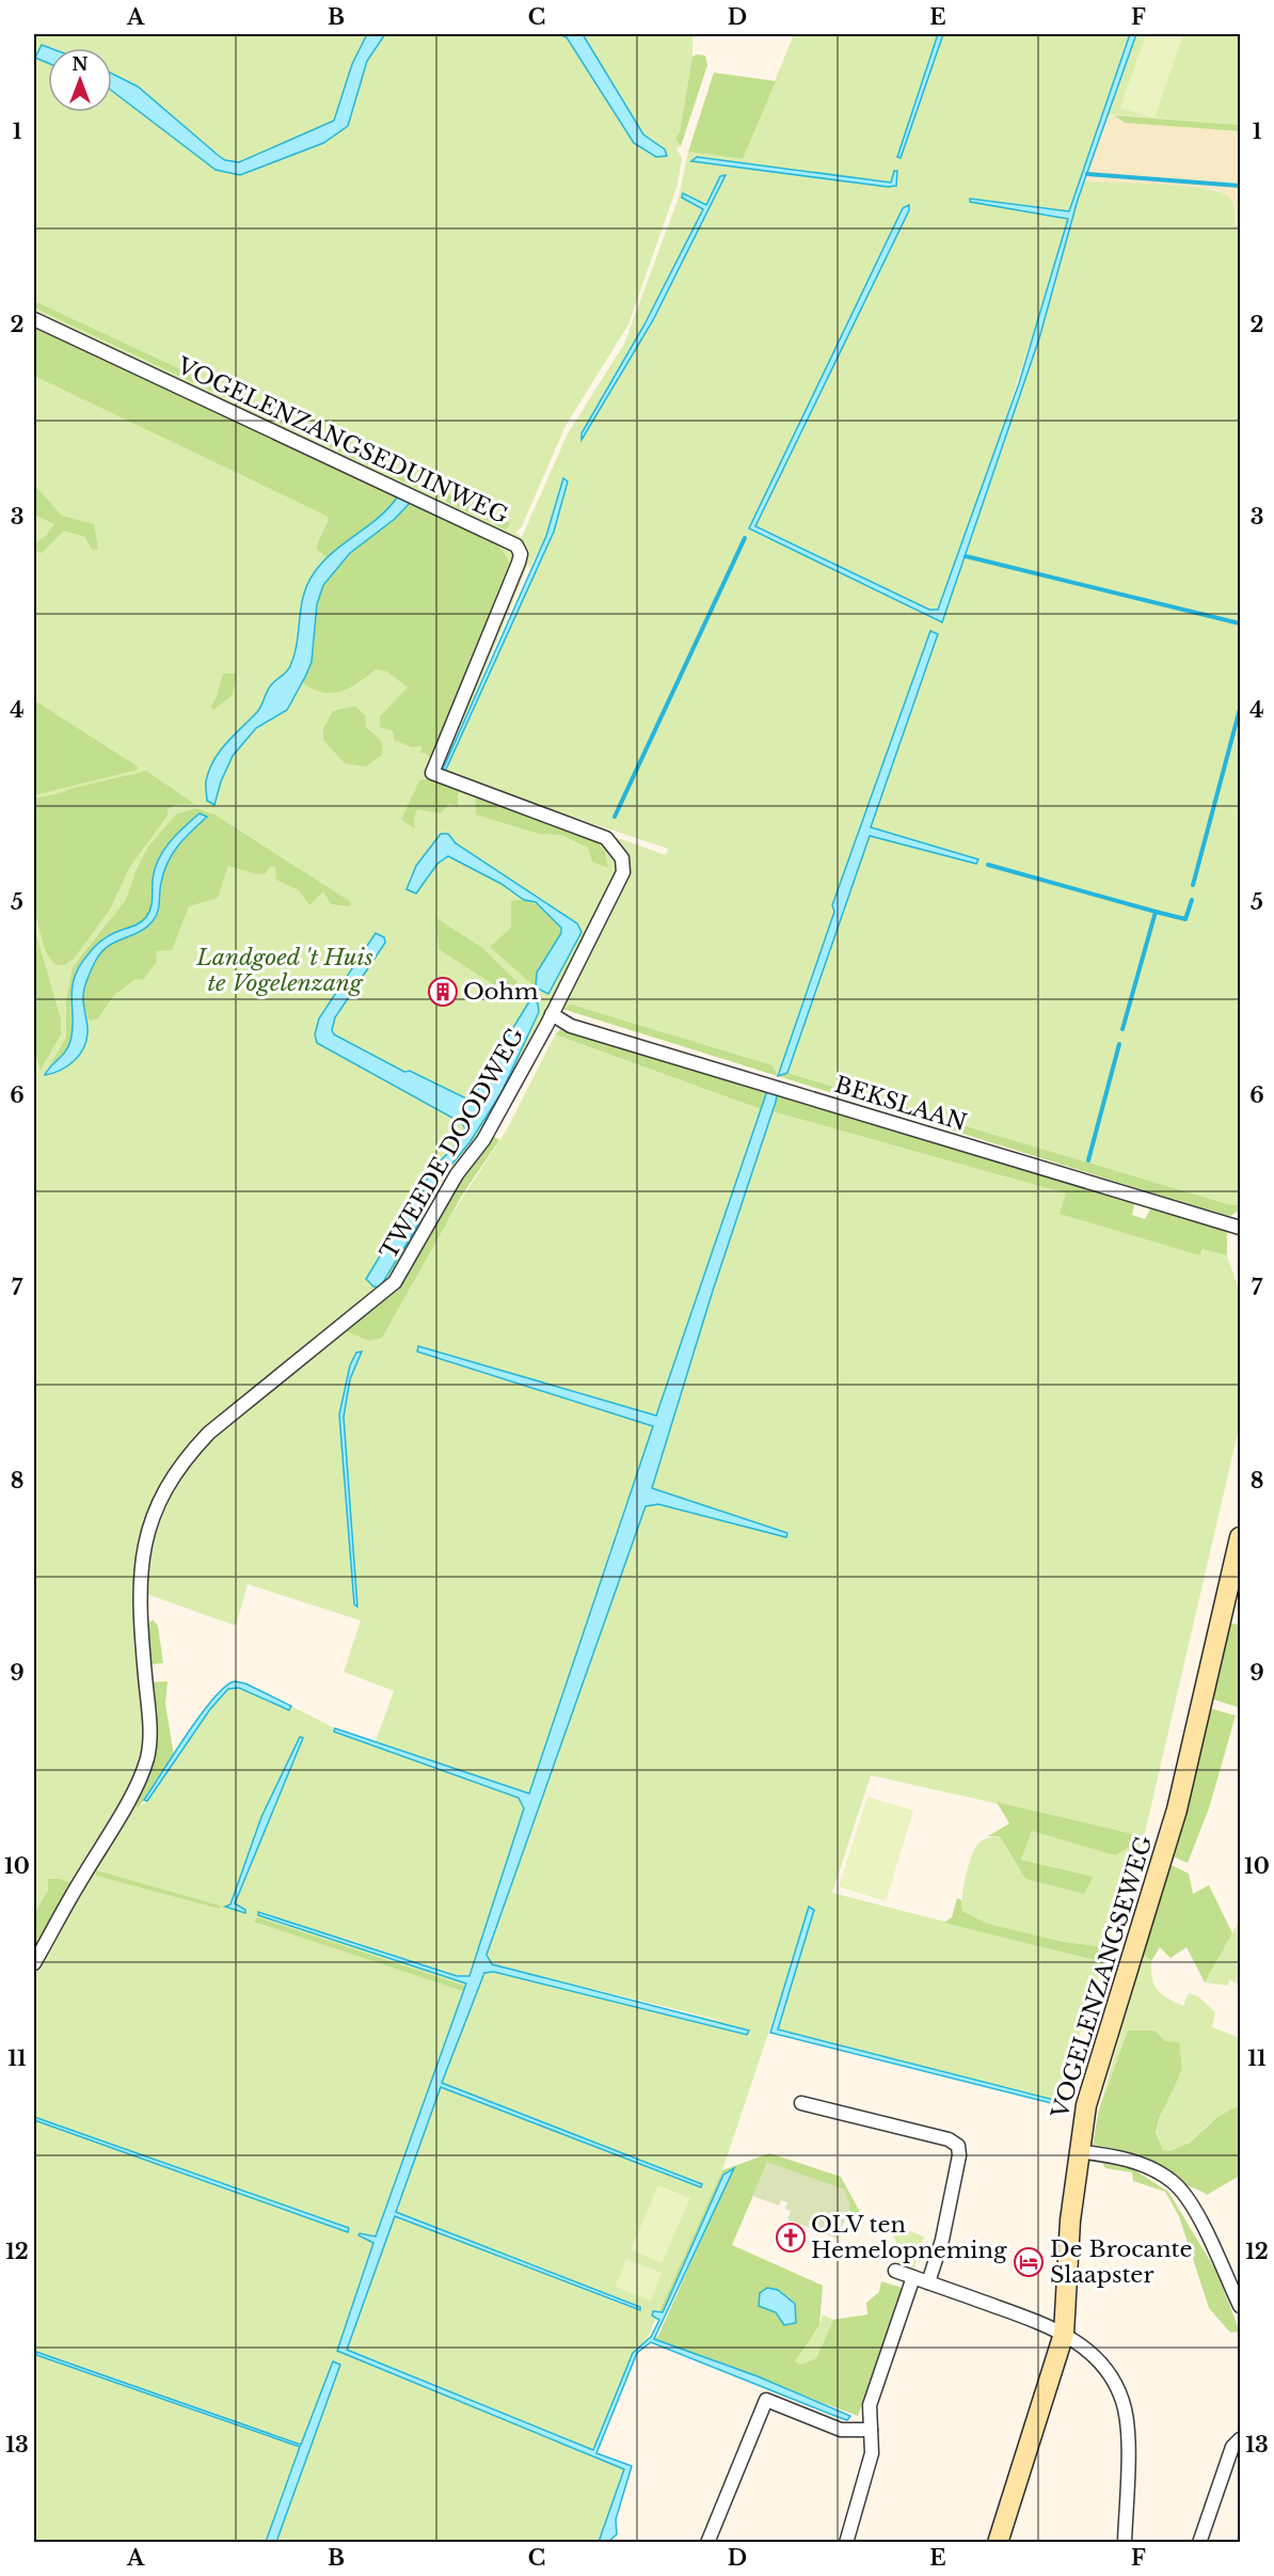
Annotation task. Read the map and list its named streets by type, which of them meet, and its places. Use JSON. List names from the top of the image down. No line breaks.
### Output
{"streets":{"main road":["VOGELENZANGSEWEG"],"street":["VOGELENZANGSEDUINWEG","BEKSLAAN","TWEEDE DOODWEG"]},"crossings":[["VOGELENZANGSEDUINWEG","BEKSLAAN"],["VOGELENZANGSEDUINWEG","TWEEDE DOODWEG"],["BEKSLAAN","TWEEDE DOODWEG"]],"parks":["Landgoed 't Huis te Vogelenzang"],"places":{"building":["Oohm"],"church":["OLV ten Hemelopneming"],"hotel":["De Brocante Slaapster"]},"north":"top","grid":{"columns":["A","B","C","D","E","F"],"rows":["1","2","3","4","5","6","7","8","9","10","11","12","13"]}}
